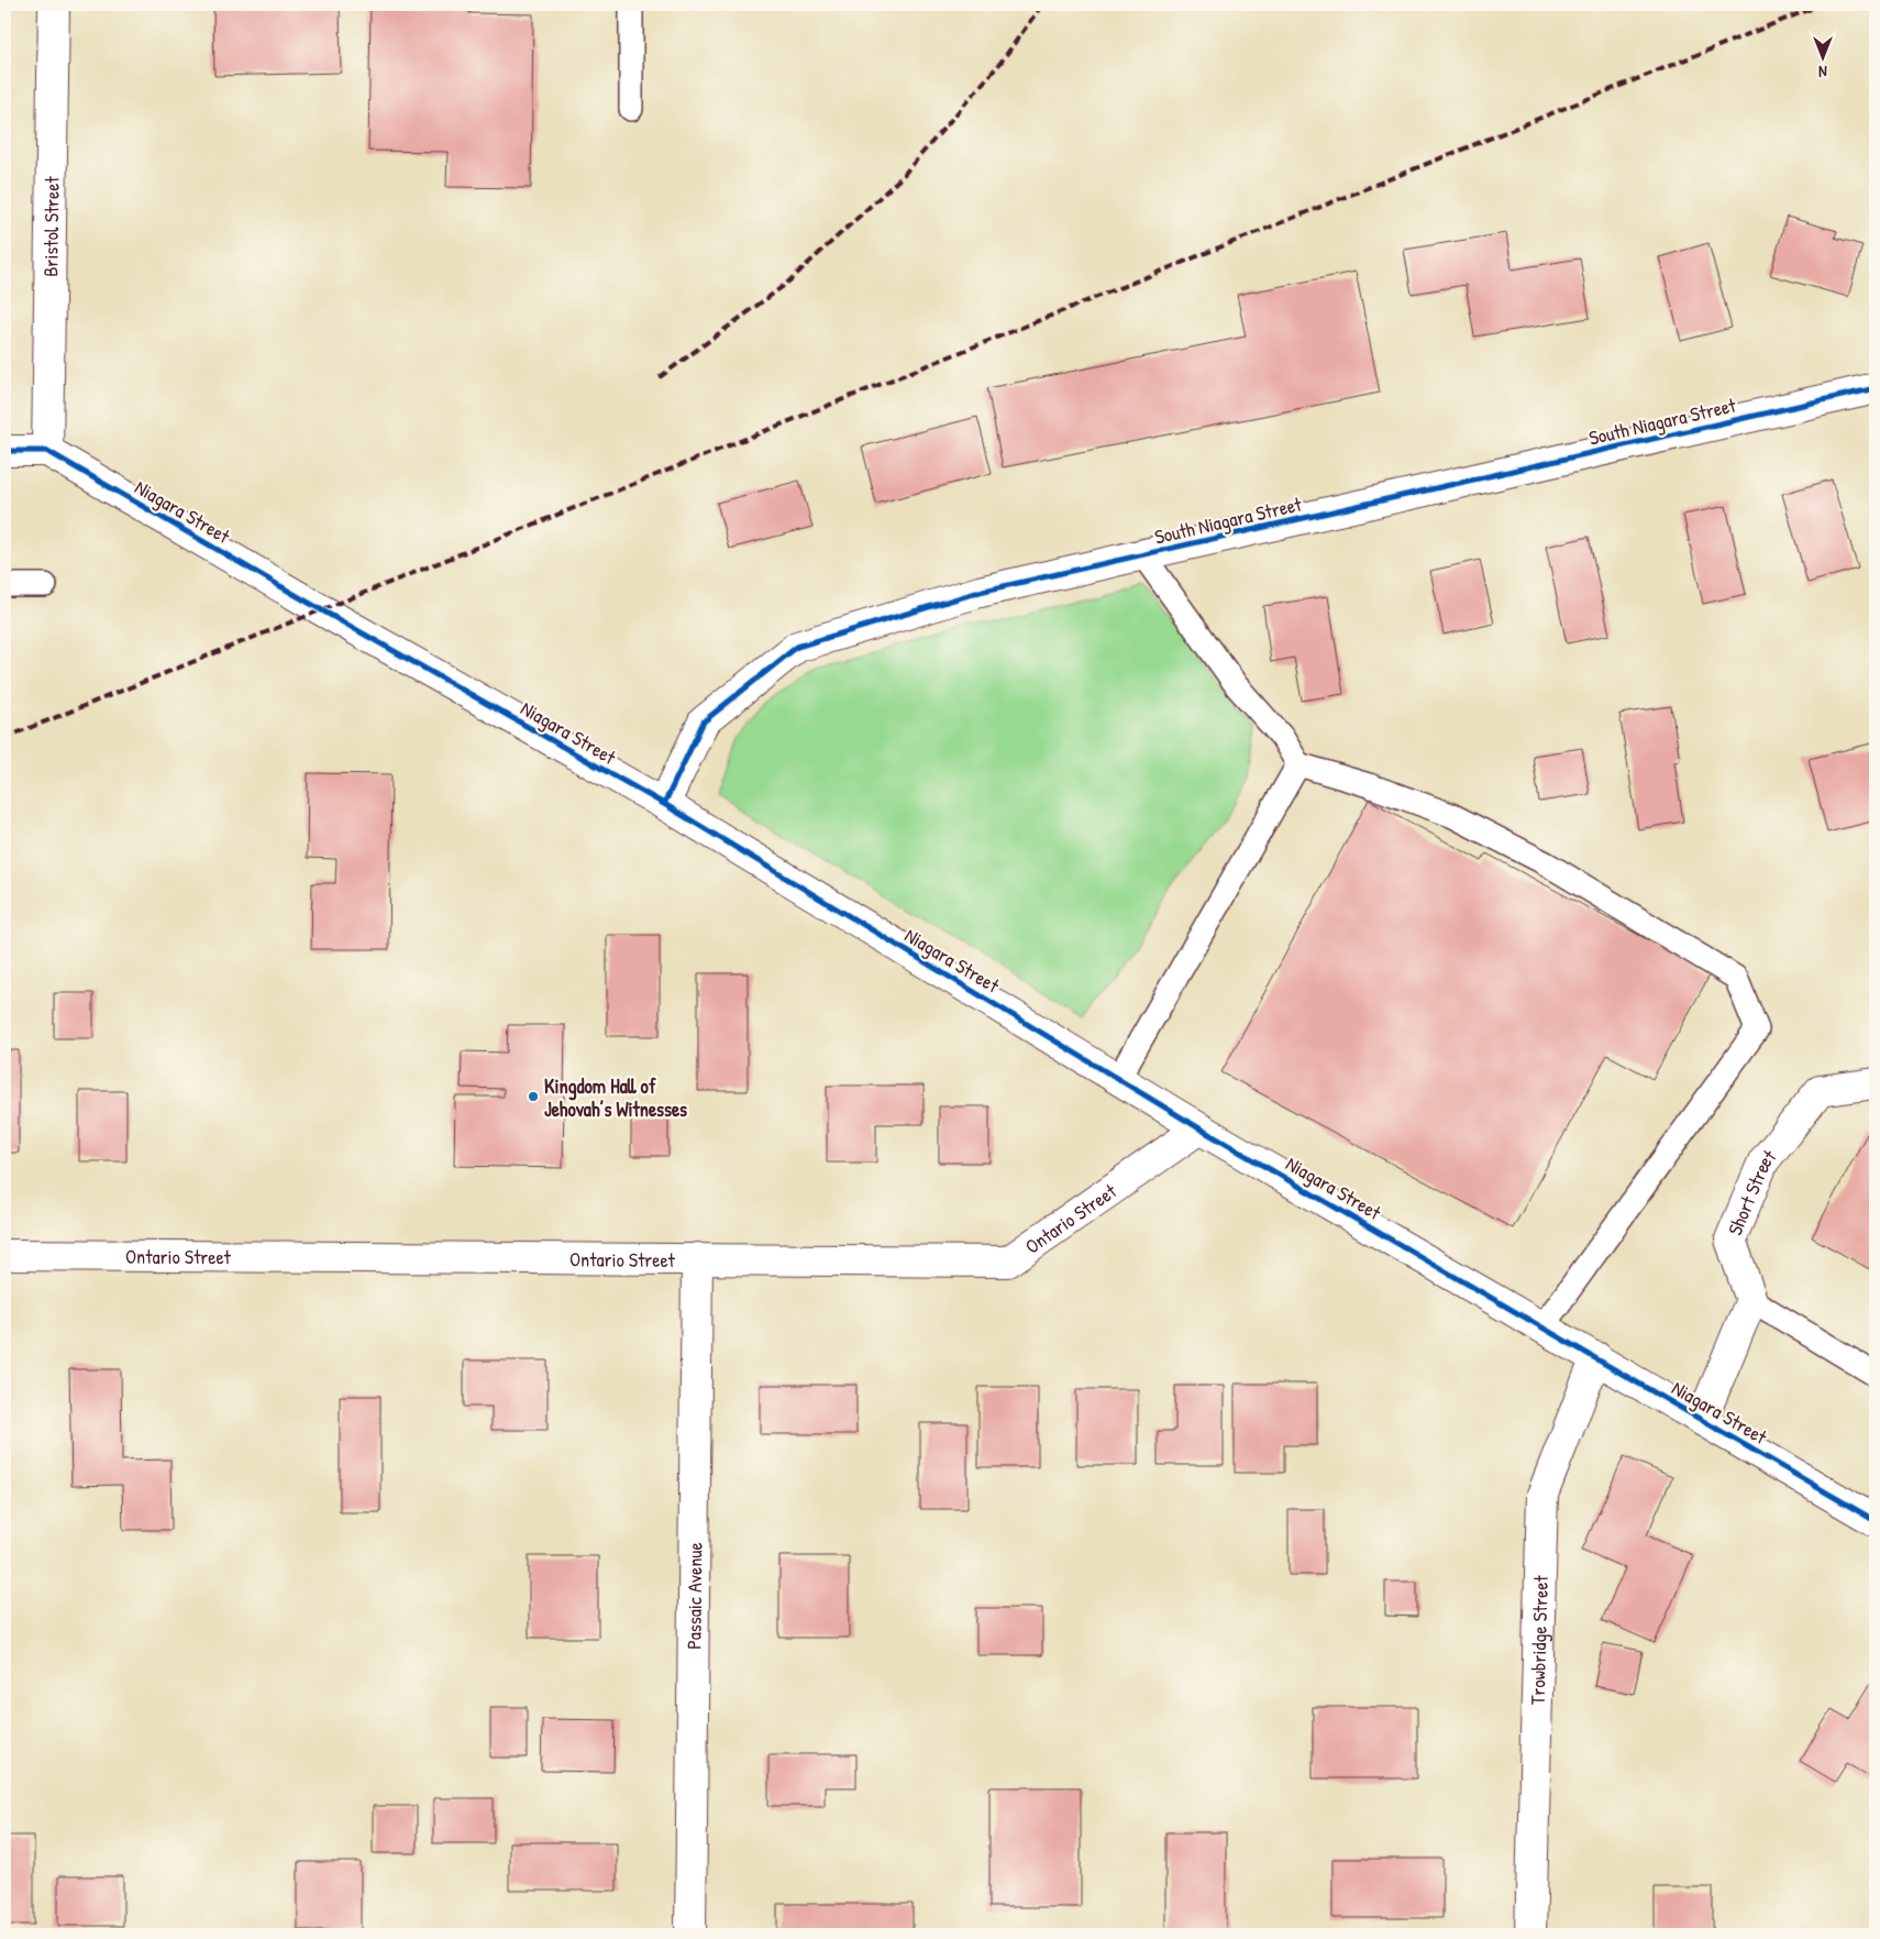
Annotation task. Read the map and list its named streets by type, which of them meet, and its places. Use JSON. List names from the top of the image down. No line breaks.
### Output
{"streets":{"street":["Bristol Street","South Niagara Street","Niagara Street","Short Street","Ontario Street","Passaic Avenue","Trowbridge Street"]},"crossings":[["Bristol Street","Niagara Street"],["South Niagara Street","Niagara Street"],["Niagara Street","Ontario Street"],["Niagara Street","Trowbridge Street"],["Ontario Street","Passaic Avenue"]],"places":["Kingdom Hall of Jehovah’s Witnesses"],"north":"bottom"}
